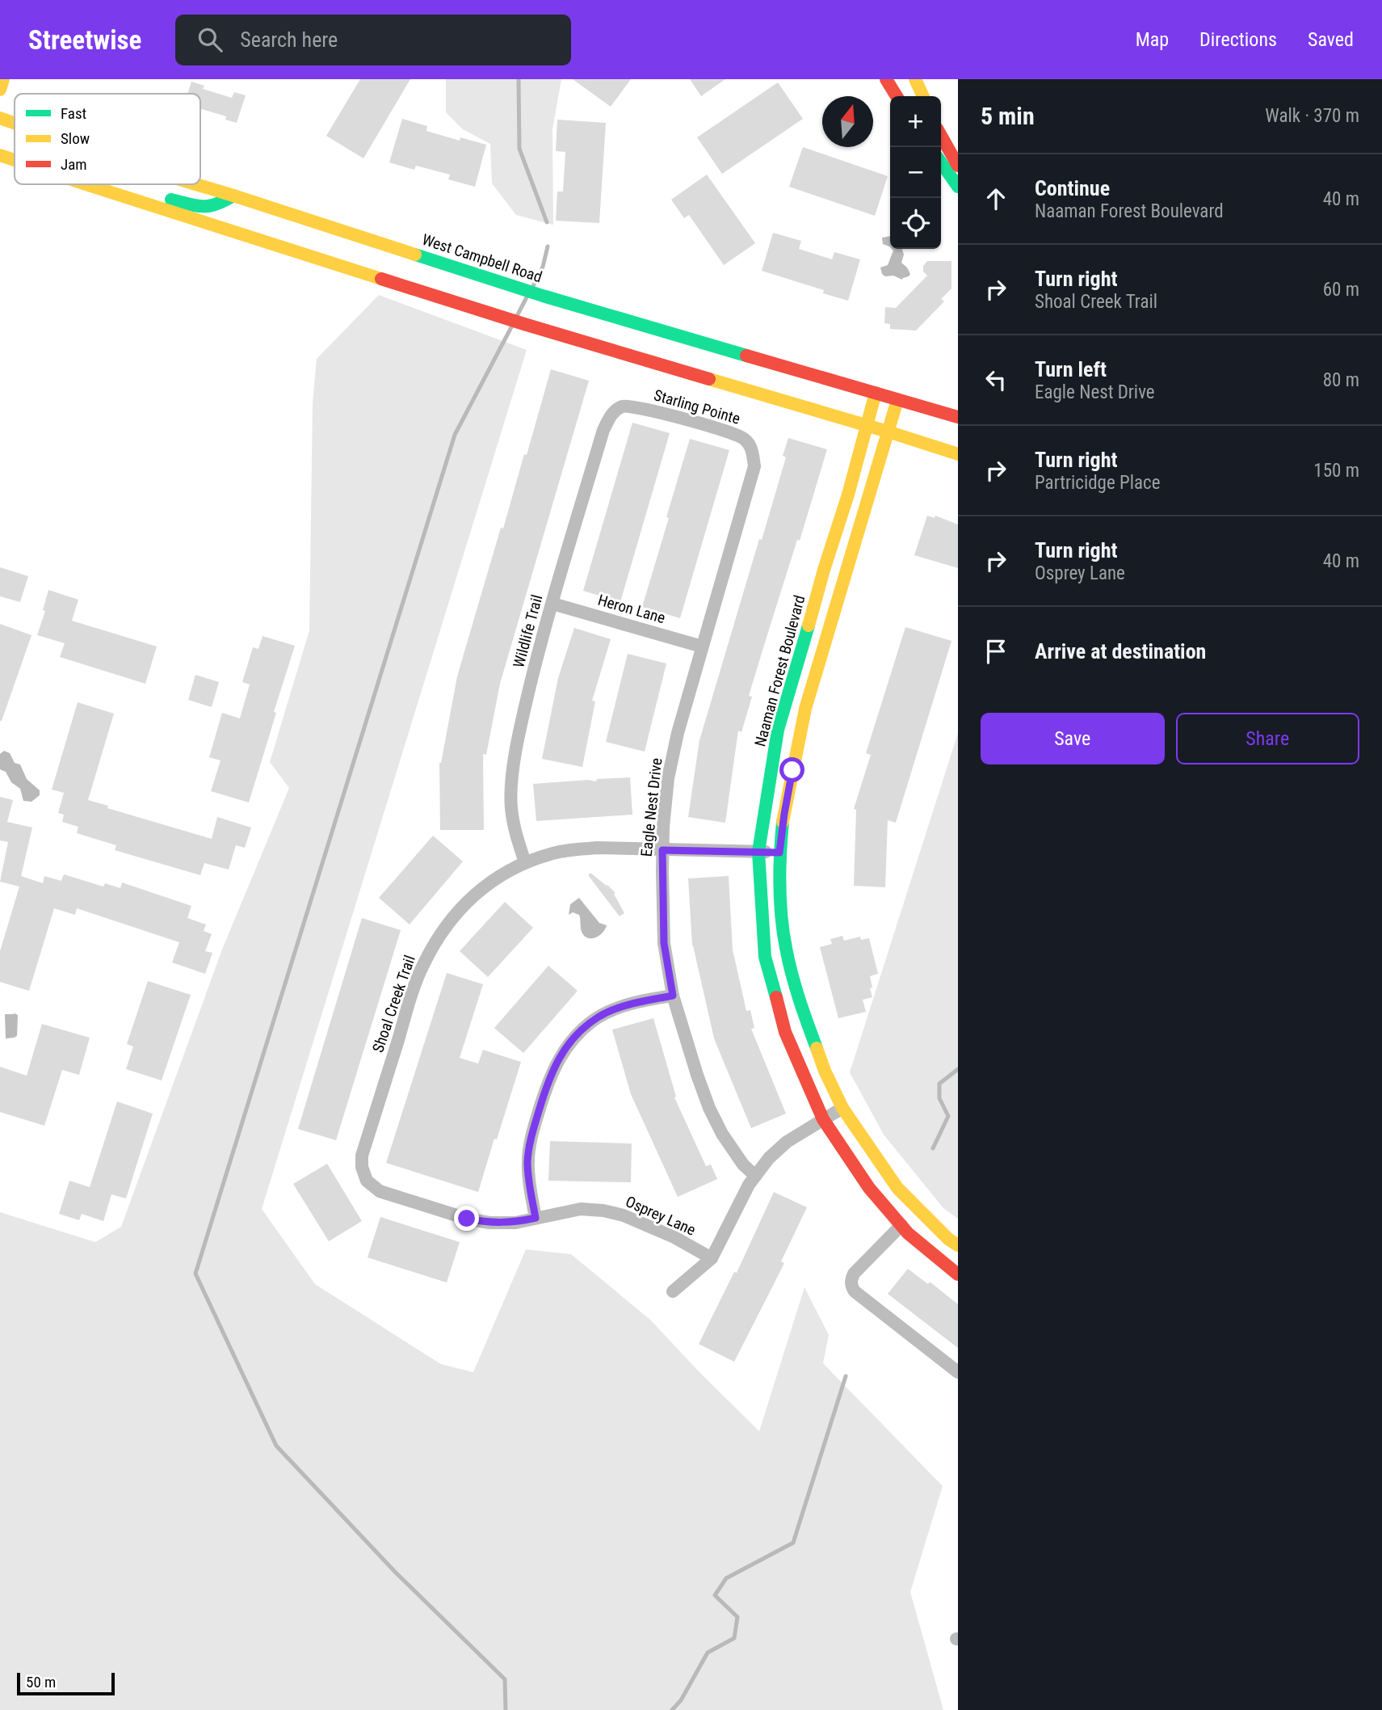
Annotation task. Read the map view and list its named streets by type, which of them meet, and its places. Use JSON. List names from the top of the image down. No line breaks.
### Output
{"streets":{"main road":["West Campbell Road","Naaman Forest Boulevard"],"street":["Starling Pointe","Heron Lane","Wildlife Trail","Eagle Nest Drive","Shoal Creek Trail","Osprey Lane"]},"crossings":[["West Campbell Road","Naaman Forest Boulevard"],["Starling Pointe","Wildlife Trail"],["Starling Pointe","Eagle Nest Drive"],["Heron Lane","Wildlife Trail"],["Heron Lane","Eagle Nest Drive"],["Wildlife Trail","Shoal Creek Trail"],["Naaman Forest Boulevard","Shoal Creek Trail"],["Eagle Nest Drive","Shoal Creek Trail"],["Shoal Creek Trail","Osprey Lane"]],"legend":["Fast","Slow","Jam"],"scale_bar":"50 m","north":"top","page":{"header":"Streetwise","search":"Search here","nav":["Map","Directions","Saved"],"heading":["5 min","Walk · 370 m"],"map_buttons":["+","−"],"list":[["Continue","Naaman Forest Boulevard","40 m"],["Turn right","Shoal Creek Trail","60 m"],["Turn left","Eagle Nest Drive","80 m"],["Turn right","Partricidge Place","150 m"],["Turn right","Osprey Lane","40 m"],"Arrive at destination"],"buttons":["Save","Share"],"scale":"50 m"}}
